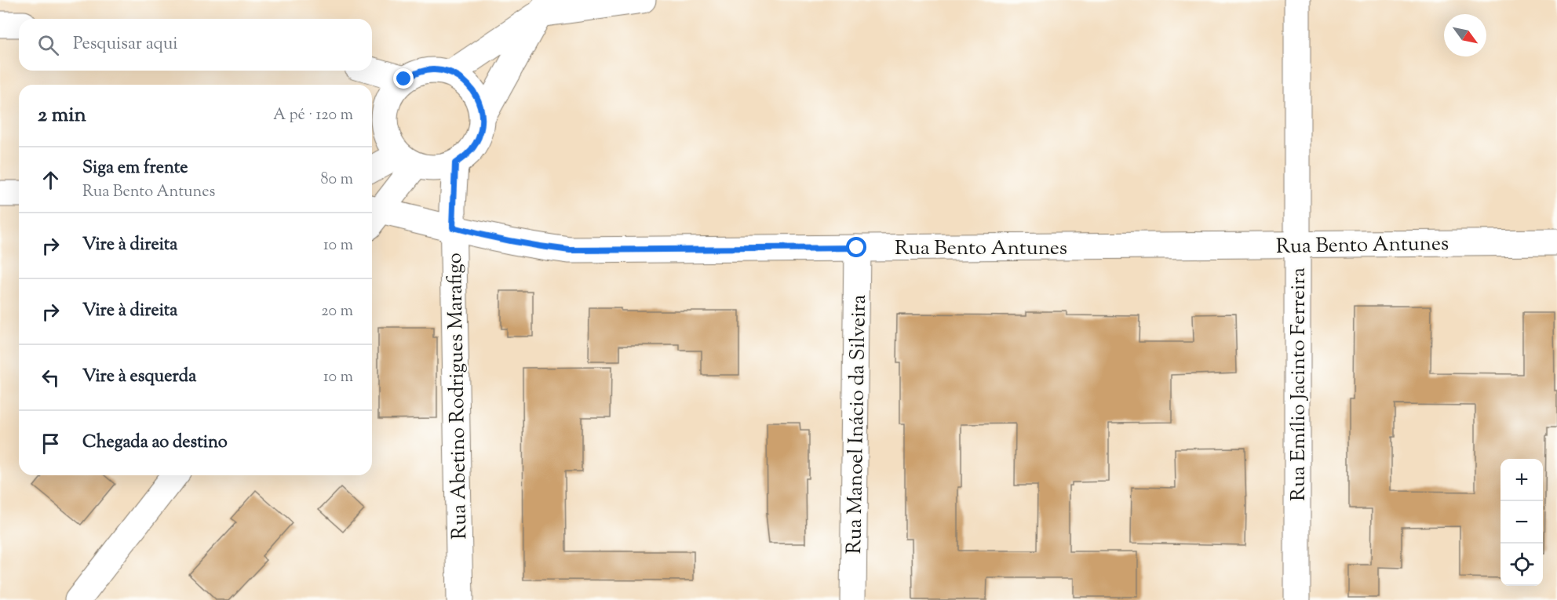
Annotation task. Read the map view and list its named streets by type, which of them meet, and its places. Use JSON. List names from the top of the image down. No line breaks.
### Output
{"streets":{"street":["Rua Bento Antunes","Rua Emílio Jacinto Ferreira","Rua Abetino Rodrigues Marafigo","Rua Manoel Inácio da Silveira"]},"crossings":[["Rua Bento Antunes","Rua Emílio Jacinto Ferreira"],["Rua Bento Antunes","Rua Abetino Rodrigues Marafigo"],["Rua Bento Antunes","Rua Manoel Inácio da Silveira"]],"north":"bottom right","page":{"search":"Pesquisar aqui","heading":["2 min","A pé · 120 m"],"list":[["Siga em frente","Rua Bento Antunes","80 m"],["Vire à direita","10 m"],["Vire à direita","20 m"],["Vire à esquerda","10 m"],"Chegada ao destino"],"map_buttons":["+","−"]}}
